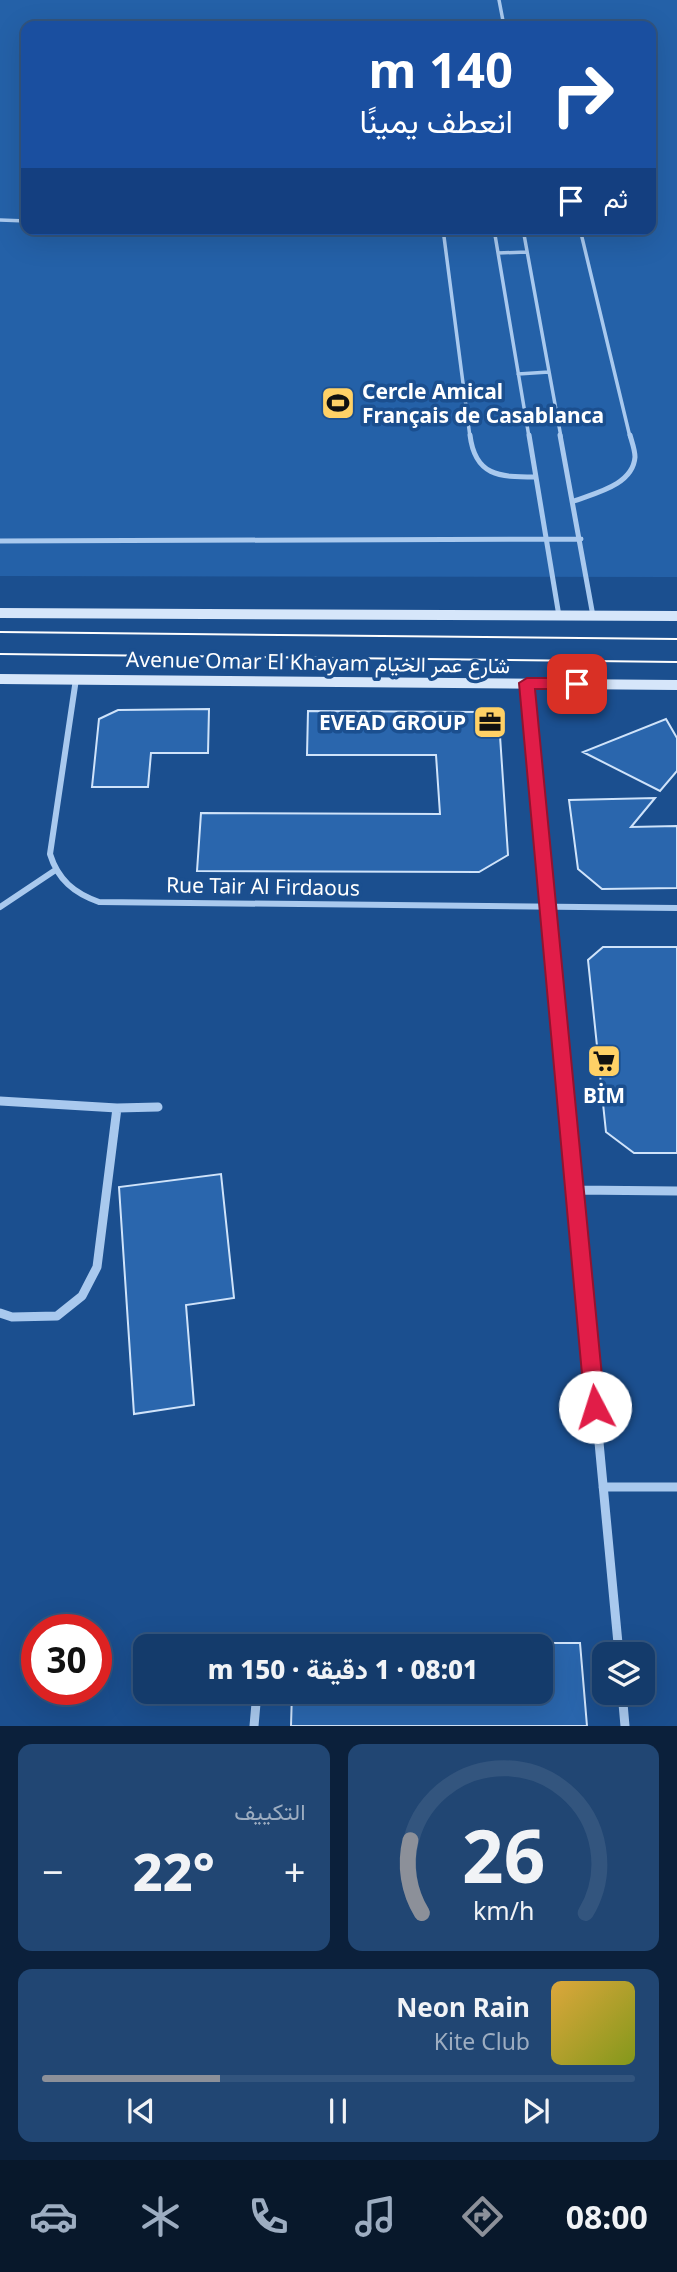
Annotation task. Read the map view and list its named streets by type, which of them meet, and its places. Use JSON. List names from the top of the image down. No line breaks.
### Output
{"streets":{"street":["Avenue Omar El Khayam شارع عمر الخيام","Rue Tair Al Firdaous"]},"places":{"sports":["Cercle Amical Français de Casablanca"],"office":["EVEAD GROUP"],"supermarket":["BİM"]},"page":{"turn":["140 m","انعطف يمينًا"],"then":"ثم","limit":"30","trip":"08:01 · 1 دقيقة · 150 m","tile":"التكييف","heat":["−","22°","+"],"song":["Neon Rain","Kite Club"],"tabs":"08:00","gauge":["26","km/h"]}}
